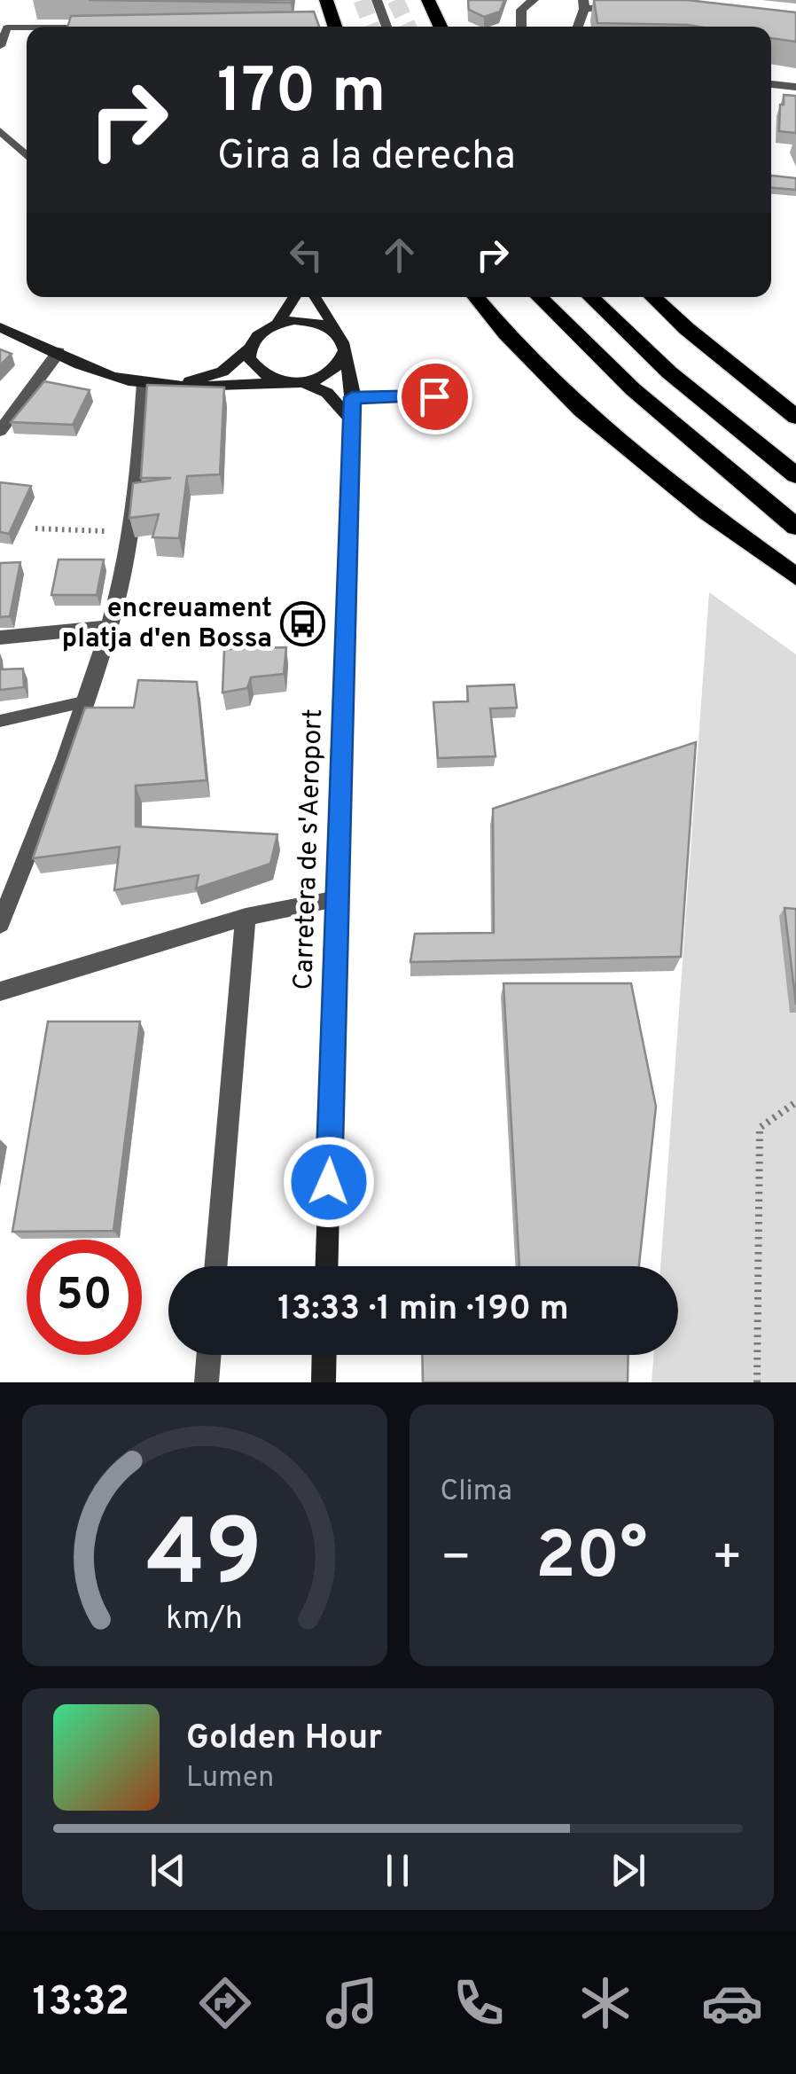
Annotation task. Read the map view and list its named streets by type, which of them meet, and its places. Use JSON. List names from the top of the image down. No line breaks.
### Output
{"streets":{"main road":["Carretera de s'Aeroport"]},"places":{"bus stop":["encreuament platja d'en Bossa"]},"page":{"turn":["170 m","Gira a la derecha"],"limit":"50","trip":"13:33 · 1 min · 190 m","tile":"Clima","heat":["−","20°","+"],"song":["Golden Hour","Lumen"],"tabs":"13:32","gauge":["49","km/h"]}}
